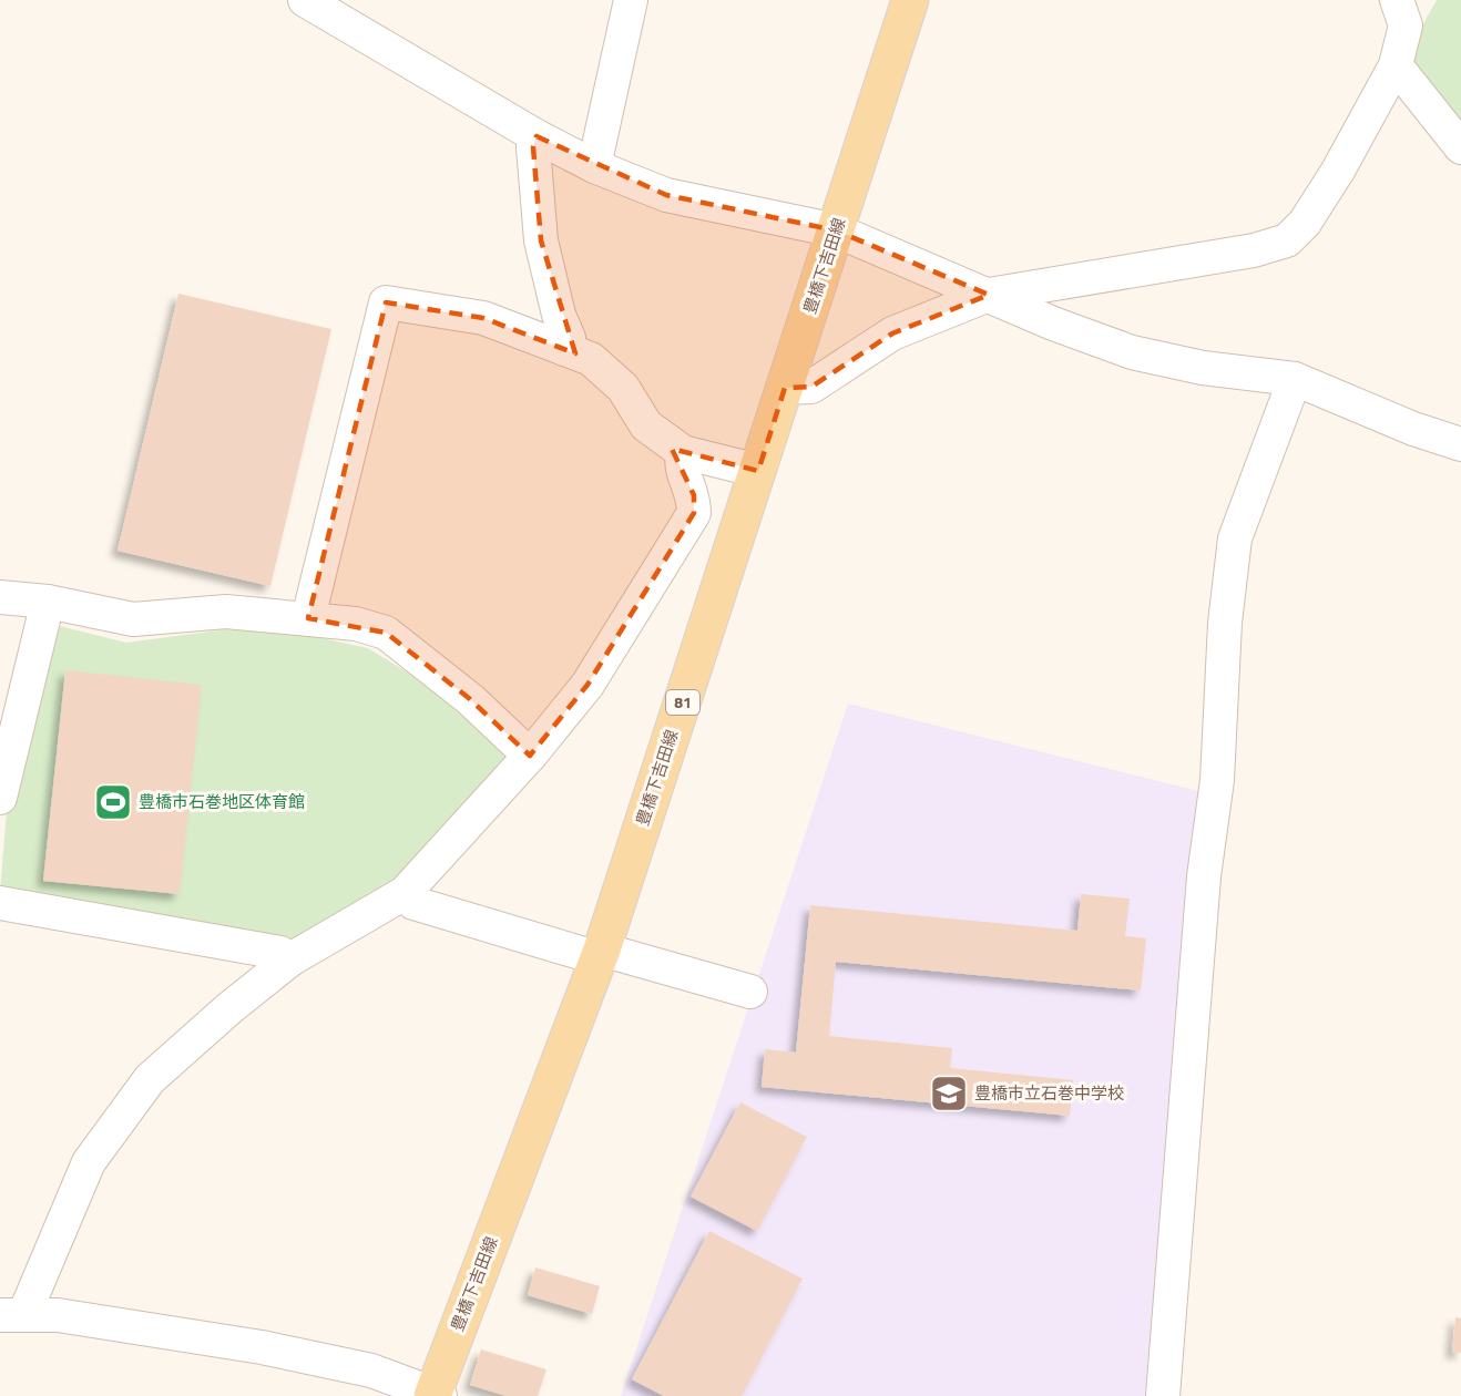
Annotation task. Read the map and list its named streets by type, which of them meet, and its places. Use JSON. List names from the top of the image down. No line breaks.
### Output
{"streets":{"main road":["豊橋下吉田線","81"]},"places":{"sports":["豊橋市石巻地区体育館"],"school or university":["豊橋市立石巻中学校"]}}
